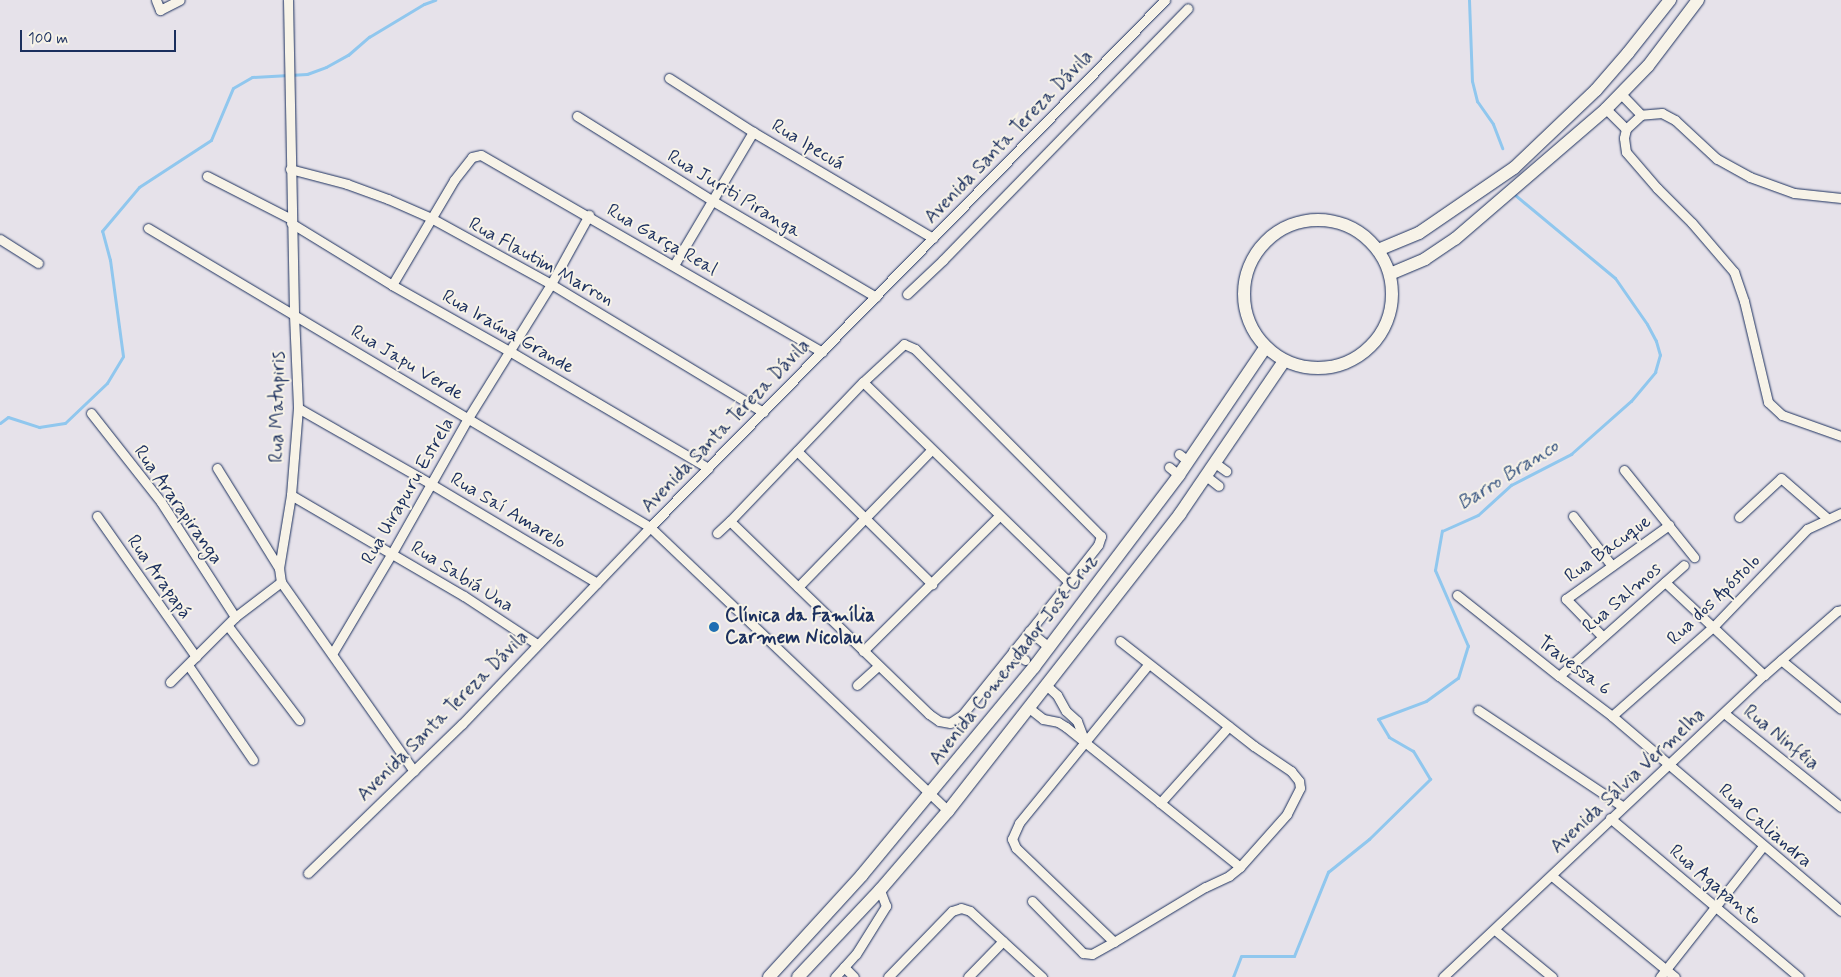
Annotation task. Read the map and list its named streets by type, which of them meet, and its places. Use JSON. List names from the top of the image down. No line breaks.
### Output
{"streets":{"street":["Avenida Santa Tereza Dávila","Rua Ipecuá","Rua Juriti Piranga","Rua Garça Real","Rua Flautim Marron","Rua Iraúna Grande","Rua Japu Verde","Rua Matupiris","Rua Uirapuru Estrela","Rua Ararapiranga","Rua Saí Amarelo","Rua Bacuque","Rua Arapapá","Rua Sabiá Una","Rua Salmos","Rua dos Apóstolo","Avenida Comendador José Cruz","Travessa 6","Rua Ninféia","Avenida Sálvia Vermelha","Rua Caliandra","Rua Agapanto"]},"crossings":[["Avenida Santa Tereza Dávila","Rua Ipecuá"],["Avenida Santa Tereza Dávila","Rua Juriti Piranga"],["Avenida Santa Tereza Dávila","Rua Garça Real"],["Avenida Santa Tereza Dávila","Rua Flautim Marron"],["Avenida Santa Tereza Dávila","Rua Iraúna Grande"],["Avenida Santa Tereza Dávila","Rua Japu Verde"],["Avenida Santa Tereza Dávila","Rua Matupiris"],["Avenida Santa Tereza Dávila","Rua Saí Amarelo"],["Avenida Santa Tereza Dávila","Rua Sabiá Una"],["Rua Garça Real","Rua Flautim Marron"],["Rua Garça Real","Rua Uirapuru Estrela"],["Rua Flautim Marron","Rua Matupiris"],["Rua Flautim Marron","Rua Uirapuru Estrela"],["Rua Iraúna Grande","Rua Matupiris"],["Rua Iraúna Grande","Rua Uirapuru Estrela"],["Rua Japu Verde","Rua Matupiris"],["Rua Japu Verde","Rua Uirapuru Estrela"],["Rua Japu Verde","Avenida Comendador José Cruz"],["Rua Matupiris","Rua Uirapuru Estrela"],["Rua Matupiris","Rua Saí Amarelo"],["Rua Matupiris","Rua Sabiá Una"],["Rua Uirapuru Estrela","Rua Saí Amarelo"],["Rua Uirapuru Estrela","Rua Sabiá Una"],["Rua Bacuque","Rua Salmos"],["Rua Salmos","Travessa 6"],["Rua dos Apóstolo","Travessa 6"],["Travessa 6","Avenida Sálvia Vermelha"],["Travessa 6","Rua Caliandra"],["Rua Ninféia","Avenida Sálvia Vermelha"],["Avenida Sálvia Vermelha","Rua Caliandra"],["Avenida Sálvia Vermelha","Rua Agapanto"]],"water":["Barro Branco"],"places":["Clínica da Família Carmem Nicolau"],"scale_bar":"100 m"}
